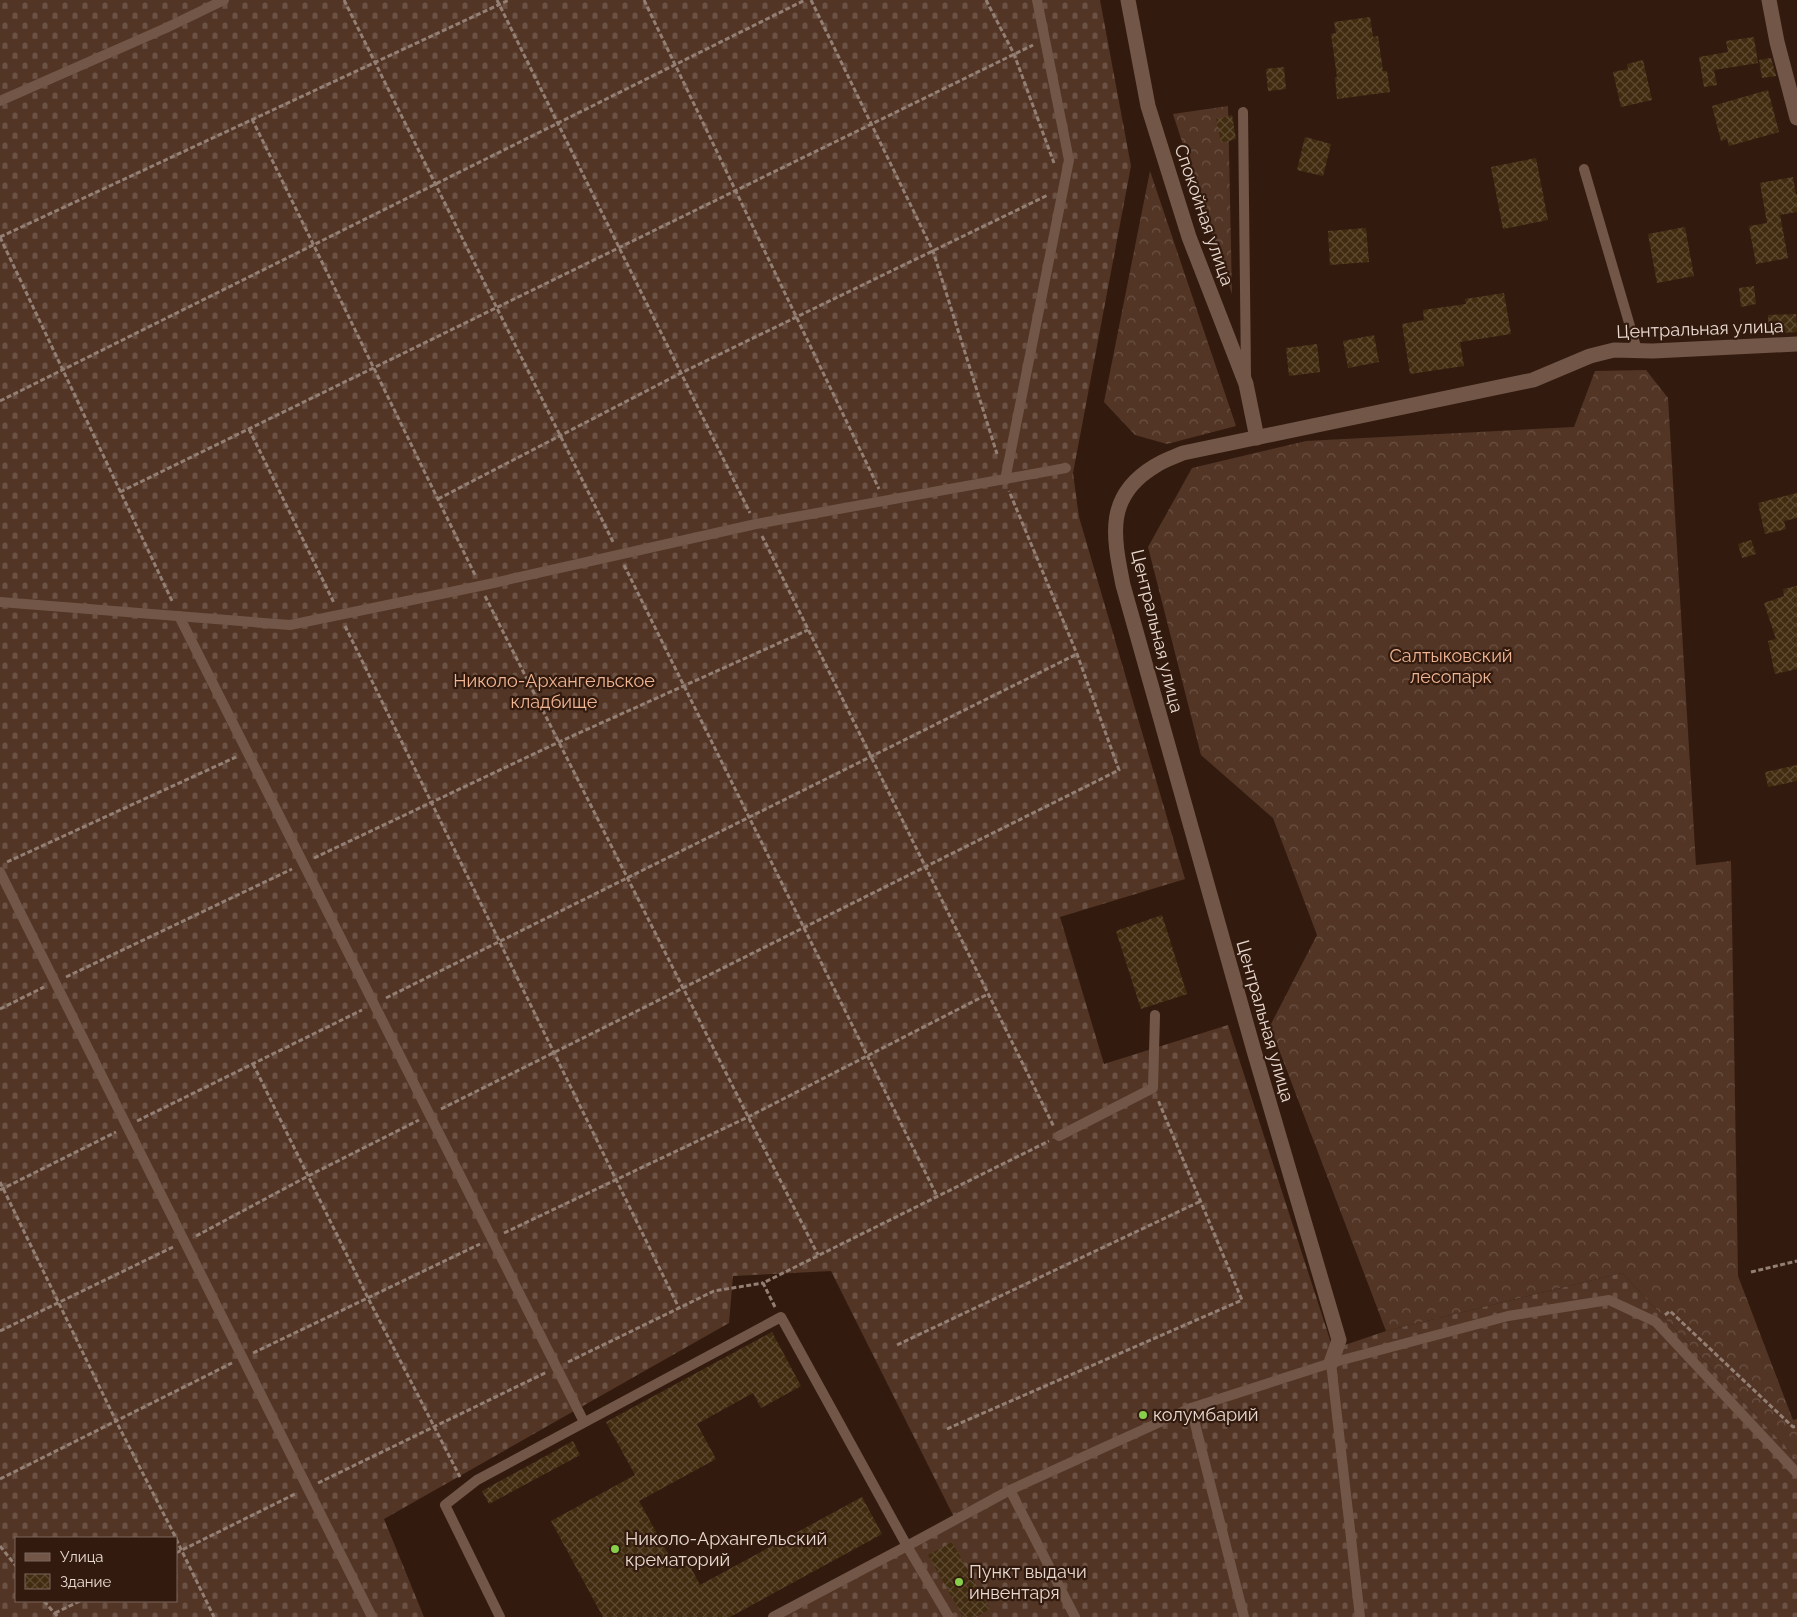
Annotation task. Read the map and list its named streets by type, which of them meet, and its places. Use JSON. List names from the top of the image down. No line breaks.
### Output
{"streets":{"street":["Спокойная улица","Центральная улица"]},"crossings":[["Спокойная улица","Центральная улица"]],"parks":["Салтыковский лесопарк","Николо-Архангельское кладбище"],"places":["колумбарий","Николо-Архангельский крематорий","Пункт выдачи инвентаря"],"legend":["Улица","Здание"]}
